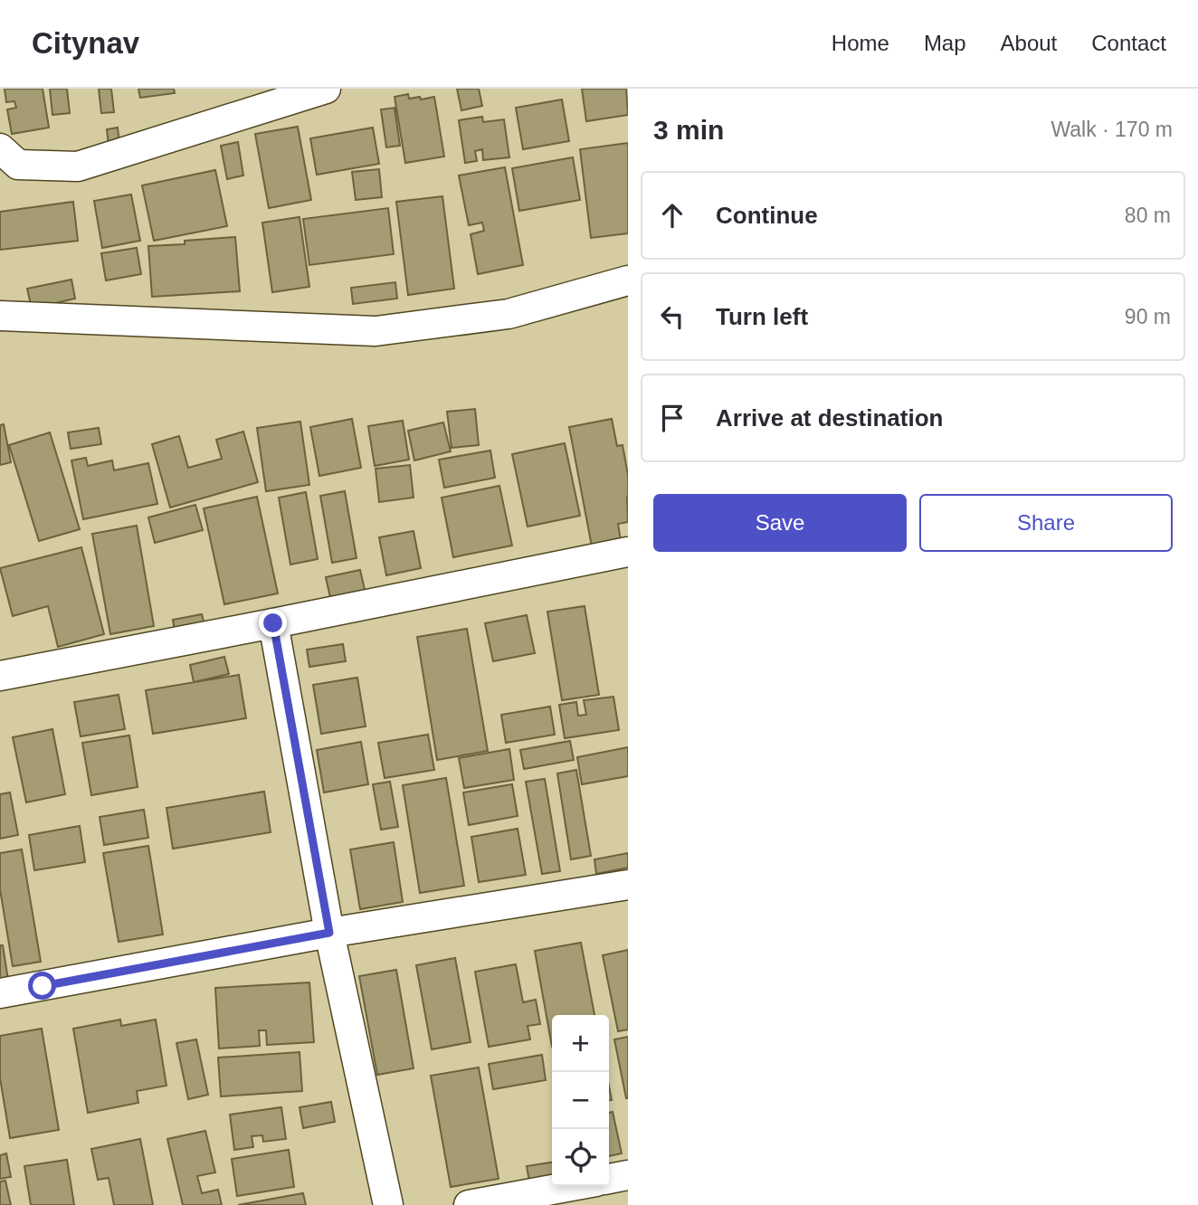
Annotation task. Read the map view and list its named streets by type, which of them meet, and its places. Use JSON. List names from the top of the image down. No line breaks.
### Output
{"page":{"header":"Citynav","nav":["Home","Map","About","Contact"],"heading":["3 min","Walk · 170 m"],"list":[["Continue","80 m"],["Turn left","90 m"],"Arrive at destination"],"buttons":["Save","Share"],"map_buttons":["+","−"]}}
